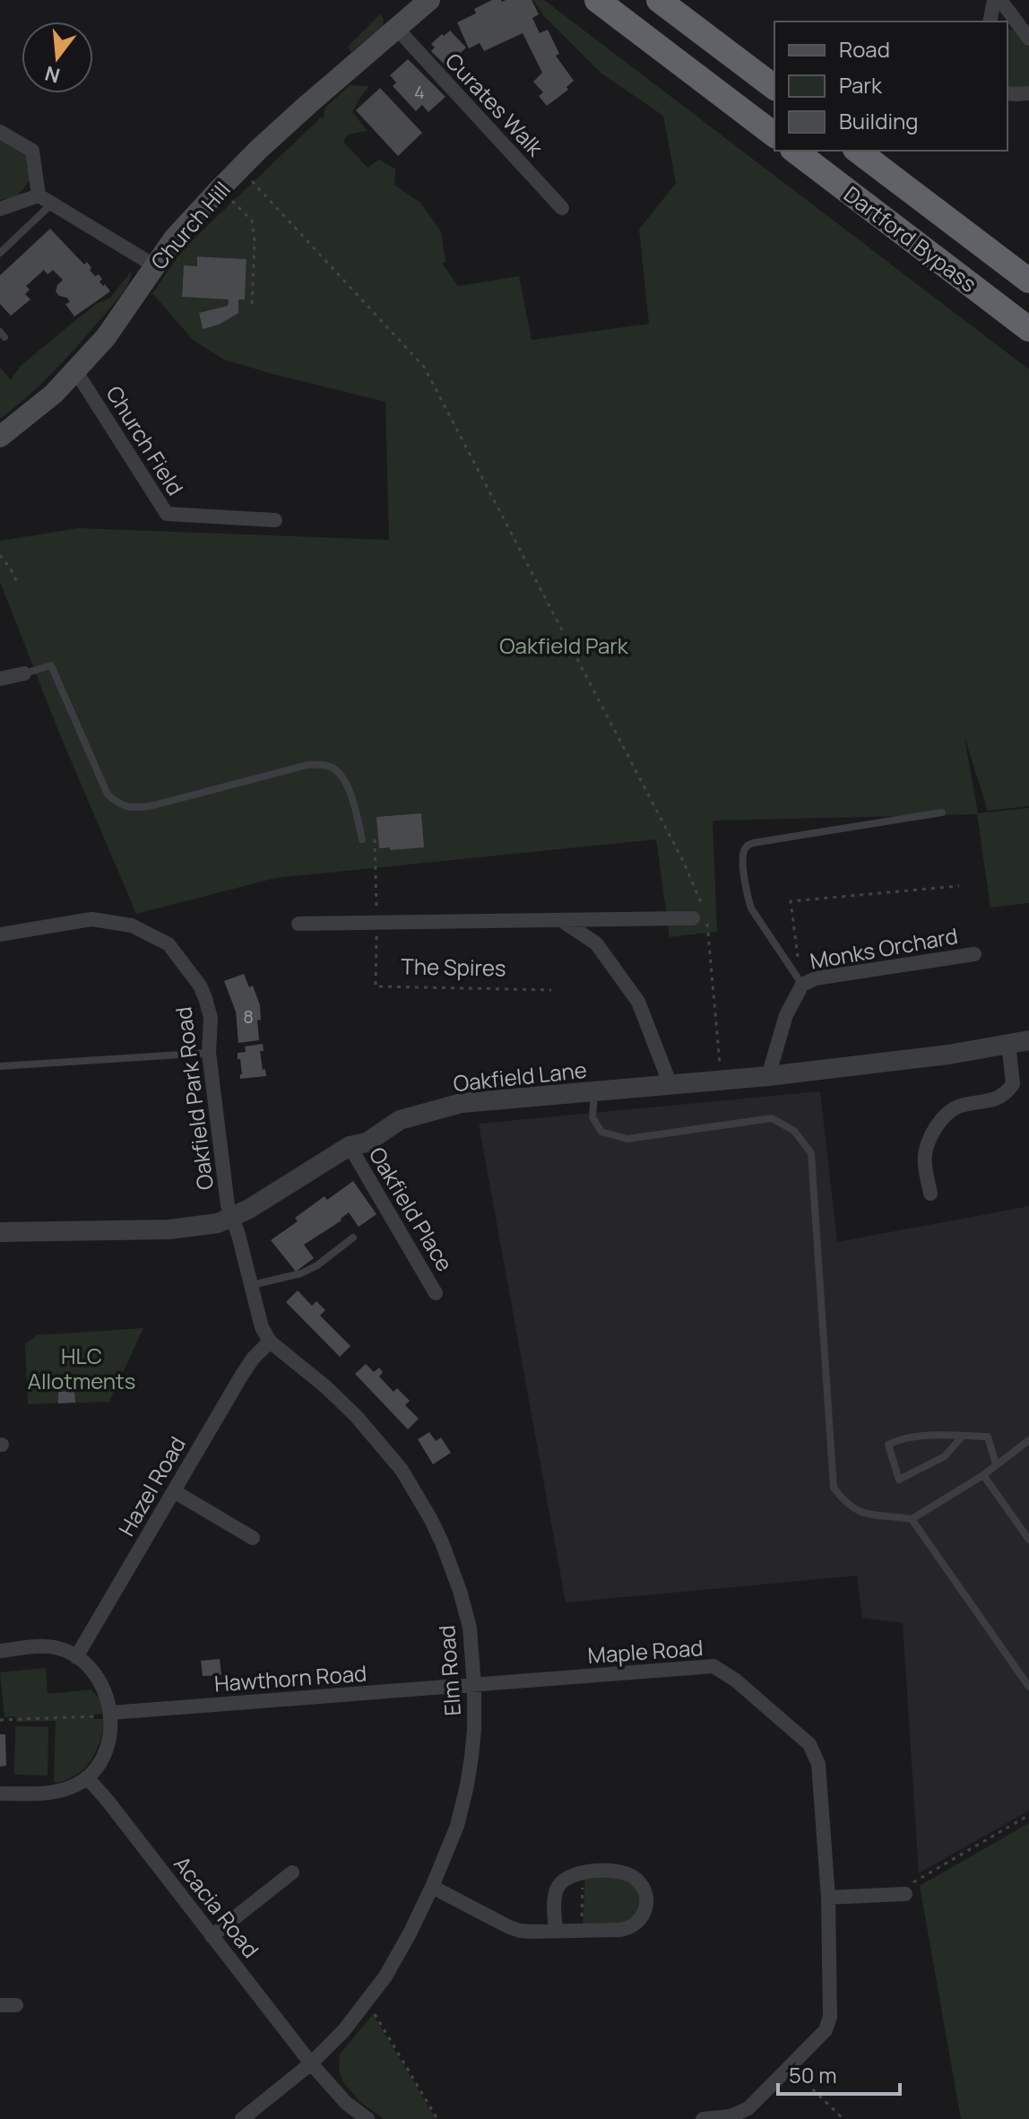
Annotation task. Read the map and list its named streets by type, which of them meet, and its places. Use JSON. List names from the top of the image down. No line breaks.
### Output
{"streets":{"highway":["Dartford Bypass"],"main road":["Church Hill"],"street":["Curates Walk","Church Field","Monks Orchard","The Spires","Oakfield Lane","Oakfield Park Road","Oakfield Place","Hazel Road","Maple Road","Elm Road","Hawthorn Road","Acacia Road"]},"crossings":[["Curates Walk","Church Hill"],["Church Hill","Church Field"],["Monks Orchard","Oakfield Lane"],["Oakfield Lane","Oakfield Park Road"],["Oakfield Lane","Oakfield Place"],["Oakfield Lane","Elm Road"],["Oakfield Park Road","Elm Road"],["Hazel Road","Elm Road"],["Maple Road","Elm Road"],["Maple Road","Hawthorn Road"],["Elm Road","Hawthorn Road"],["Elm Road","Acacia Road"]],"parks":["Oakfield Park","HLC Allotments"],"house_numbers":["4","8"],"legend":["Road","Park","Building"],"scale_bar":"50 m","north":"bottom"}
